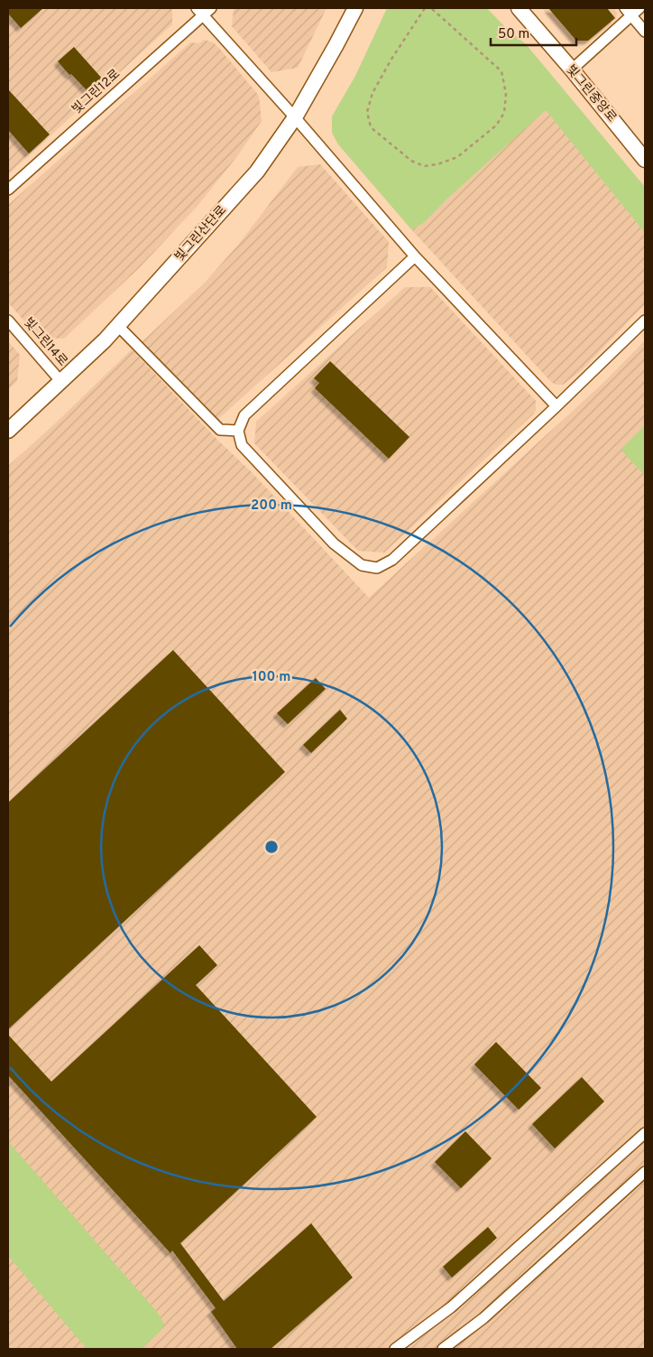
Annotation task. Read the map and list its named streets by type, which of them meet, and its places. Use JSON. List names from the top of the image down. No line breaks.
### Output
{"streets":{"street":["빛그린12로","빛그린중앙로","빛그린산단로","빛그린14로"]},"crossings":[["빛그린12로","빛그린산단로"],["빛그린산단로","빛그린14로"]],"scale_bar":"50 m","rings":["200 m","100 m"]}
